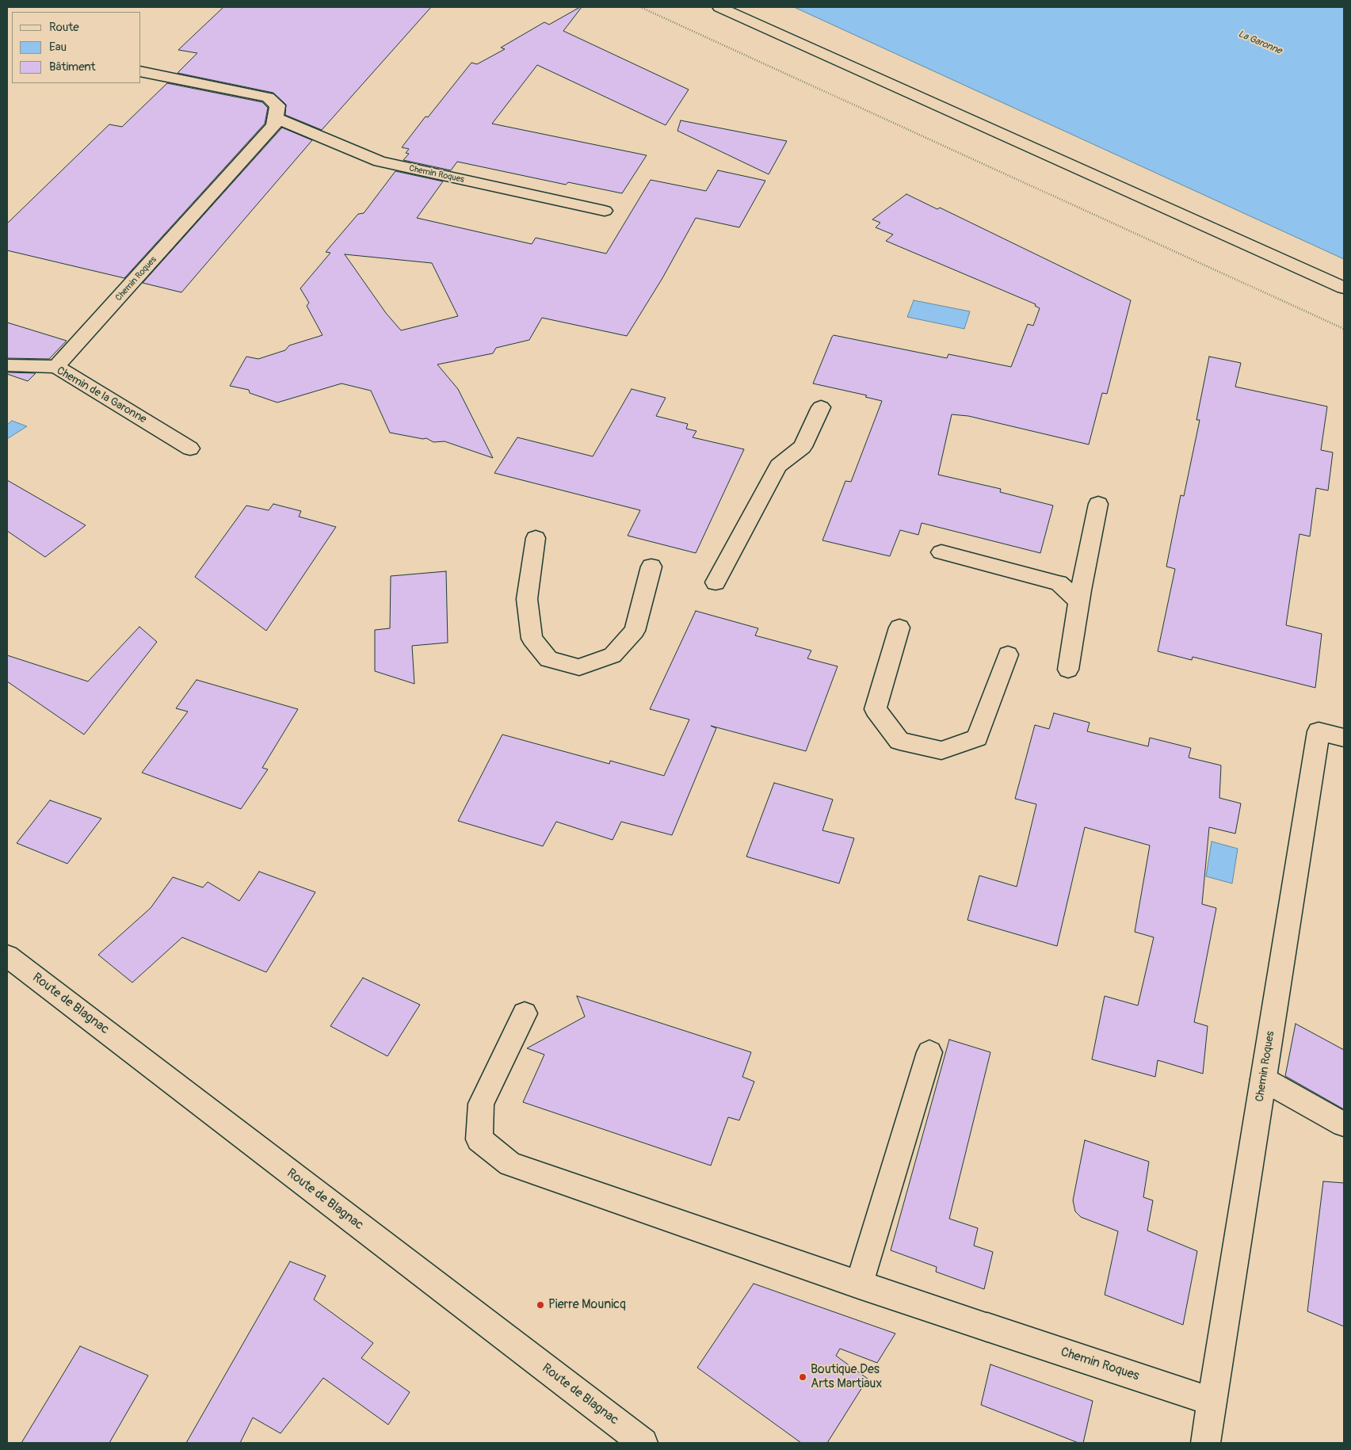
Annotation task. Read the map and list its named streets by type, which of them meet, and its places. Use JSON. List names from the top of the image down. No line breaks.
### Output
{"streets":{"street":["Chemin Roques","Chemin de la Garonne","Route de Blagnac"]},"crossings":[["Chemin Roques","Chemin de la Garonne"]],"water":["La Garonne"],"places":["Pierre Mounicq","Boutique Des Arts Martiaux"],"legend":["Route","Eau","Bâtiment"]}
